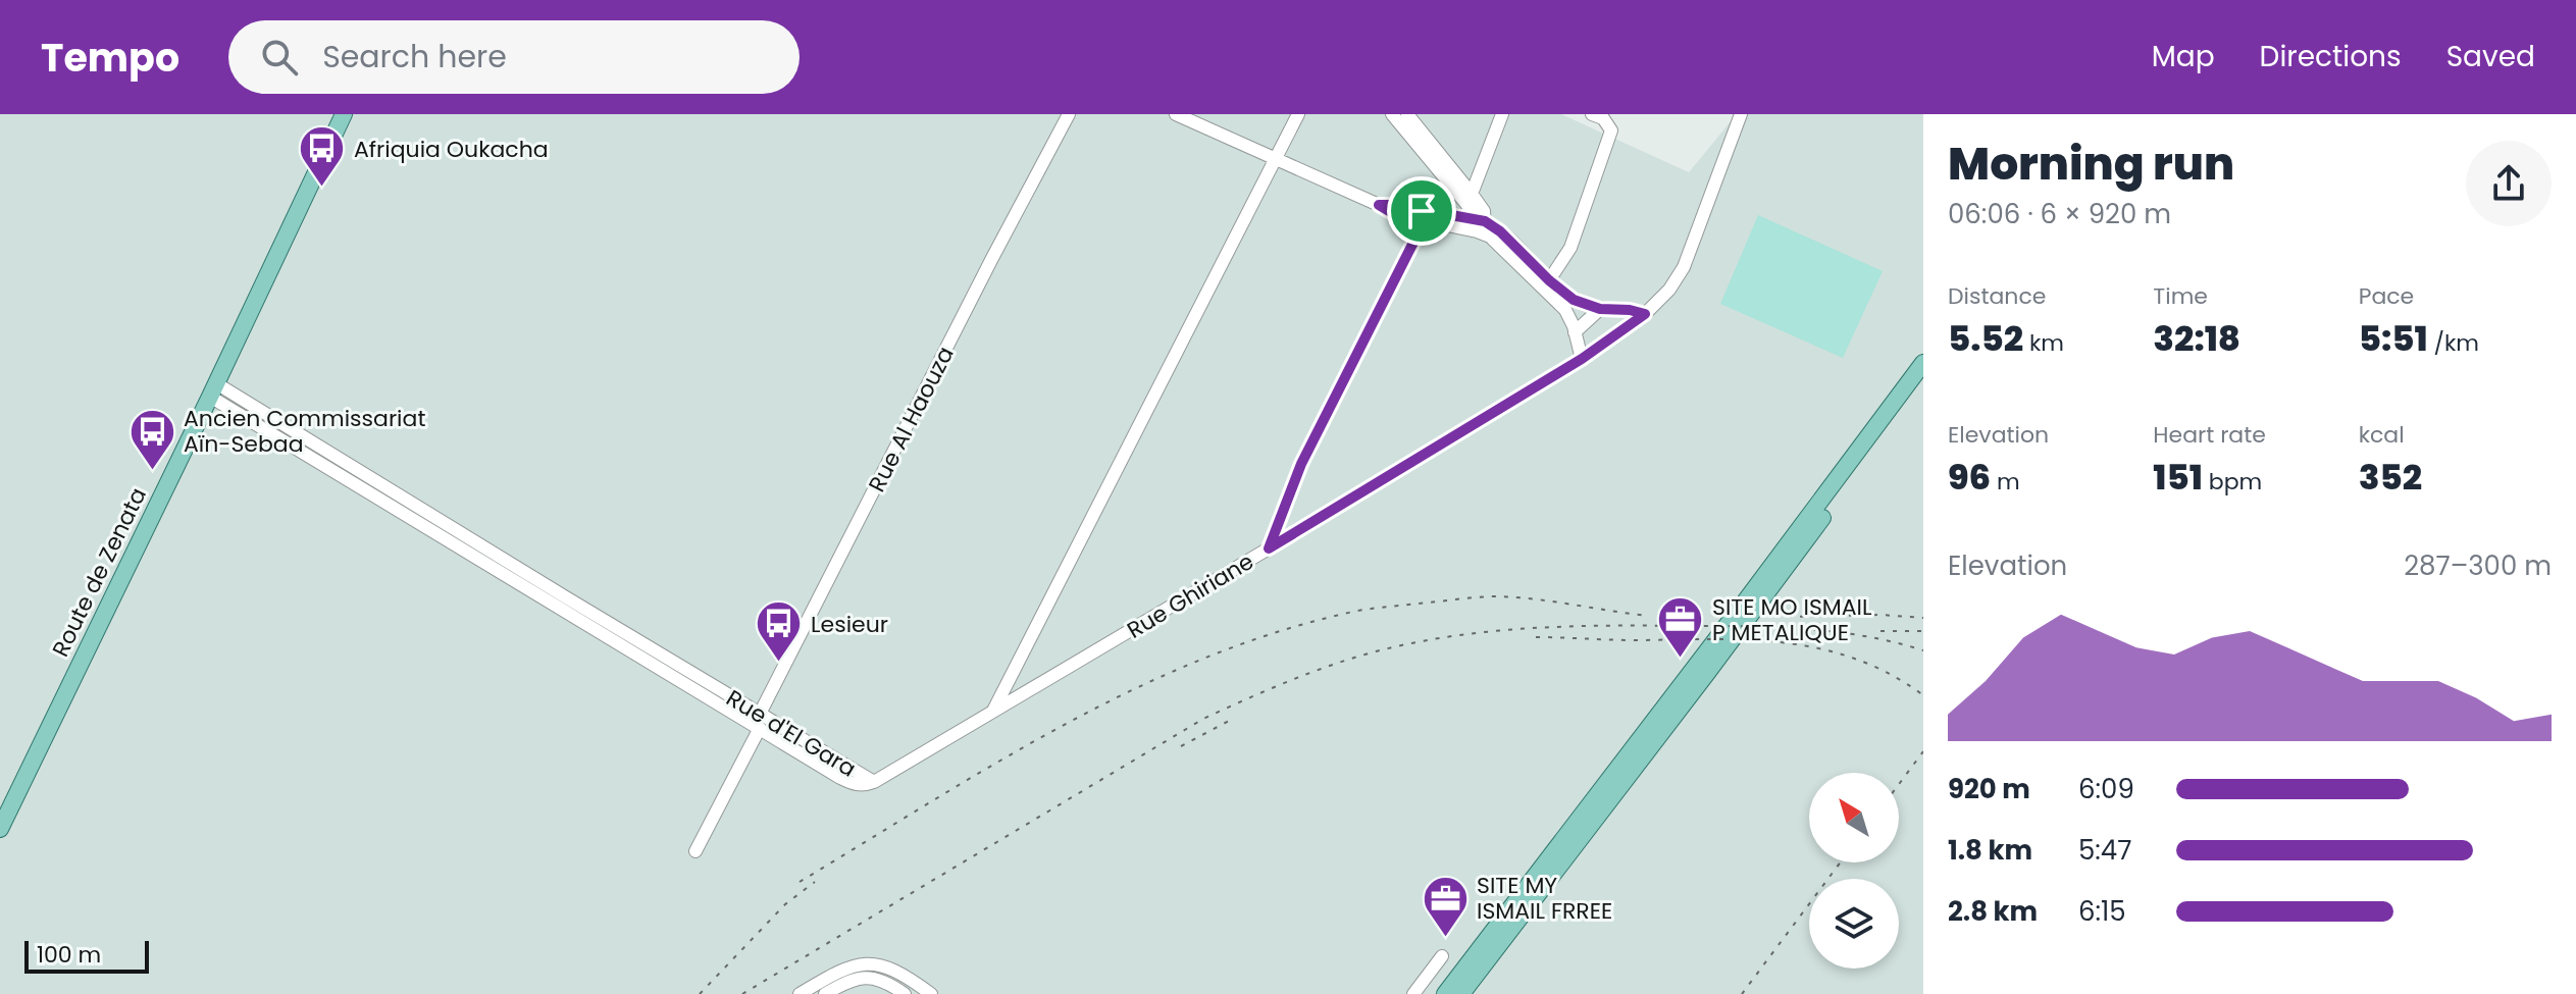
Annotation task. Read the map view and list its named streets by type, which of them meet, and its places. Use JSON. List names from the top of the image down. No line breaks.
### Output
{"streets":{"main road":["Route de Zenata"],"street":["Rue Al Haouza","Rue Ghiriane","Rue d'El Gara"]},"crossings":[["Rue Al Haouza","Rue d'El Gara"],["Route de Zenata","Rue d'El Gara"],["Rue Ghiriane","Rue d'El Gara"]],"places":{"bus stop":["Afriquia Oukacha","Ancien Commissariat Aïn-Sebaa","Lesieur"],"office":["SITE MO ISMAIL P METALIQUE","SITE MY ISMAIL FRREE"]},"scale_bar":"100 m","north":"top left","page":{"header":"Tempo","search":"Search here","nav":["Map","Directions","Saved"],"heading":["Morning run","06:06 · 6 × 920 m"],"stats":[["Distance","5.52 km"],["Time","32:18"],["Pace","5:51 /km"],["Elevation","96 m"],["Heart rate","151 bpm"],["kcal","352"]],"chart":["Elevation","287–300 m"],"list":[{"name":"920 m","note":"6:09"},{"name":"1.8 km","note":"5:47"},{"name":"2.8 km","note":"6:15"}],"scale":"100 m"}}
